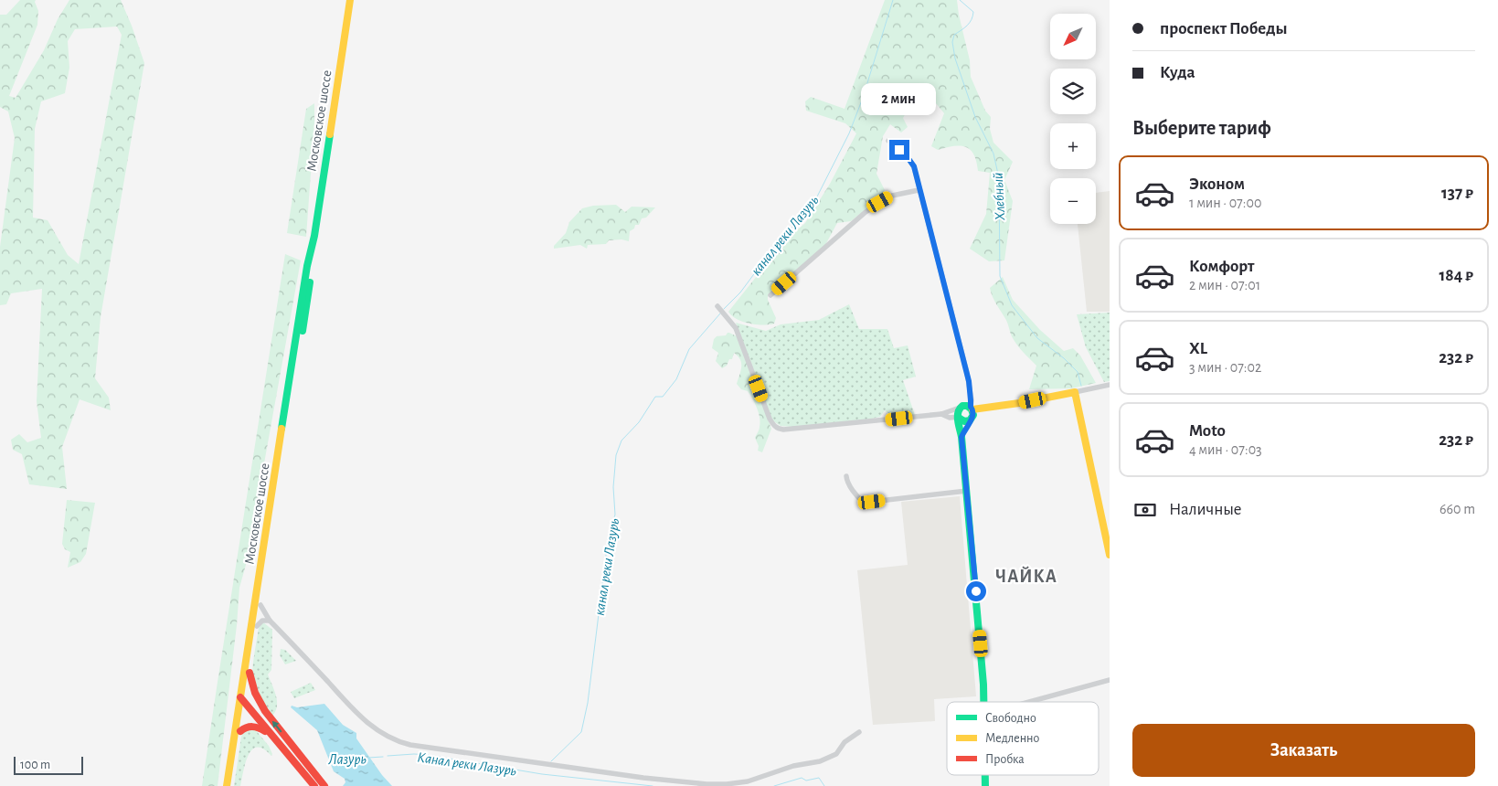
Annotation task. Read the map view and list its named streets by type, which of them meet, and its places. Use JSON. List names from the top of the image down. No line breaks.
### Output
{"streets":{"main road":["Московское шоссе"]},"districts":["ЧАЙКА"],"water":["Хлебный","канал реки Лазурь","Лазурь","Канал реки Лазурь"],"legend":["Свободно","Медленно","Пробка"],"scale_bar":"100 m","north":"bottom left","page":{"banner":["проспект Победы","Куда"],"map_buttons":["+","−"],"bubble":"2 мин","heading":"Выберите тариф","list":[{"name":"Эконом","note":"1 мин · 07:00","value":"137 ₽"},{"name":"Комфорт","note":"2 мин · 07:01","value":"184 ₽"},{"name":"XL","note":"3 мин · 07:02","value":"232 ₽"},{"name":"Moto","note":"4 мин · 07:03","value":"232 ₽"}],"pay":["Наличные","660 m"],"buttons":"Заказать","scale":"100 m"}}
